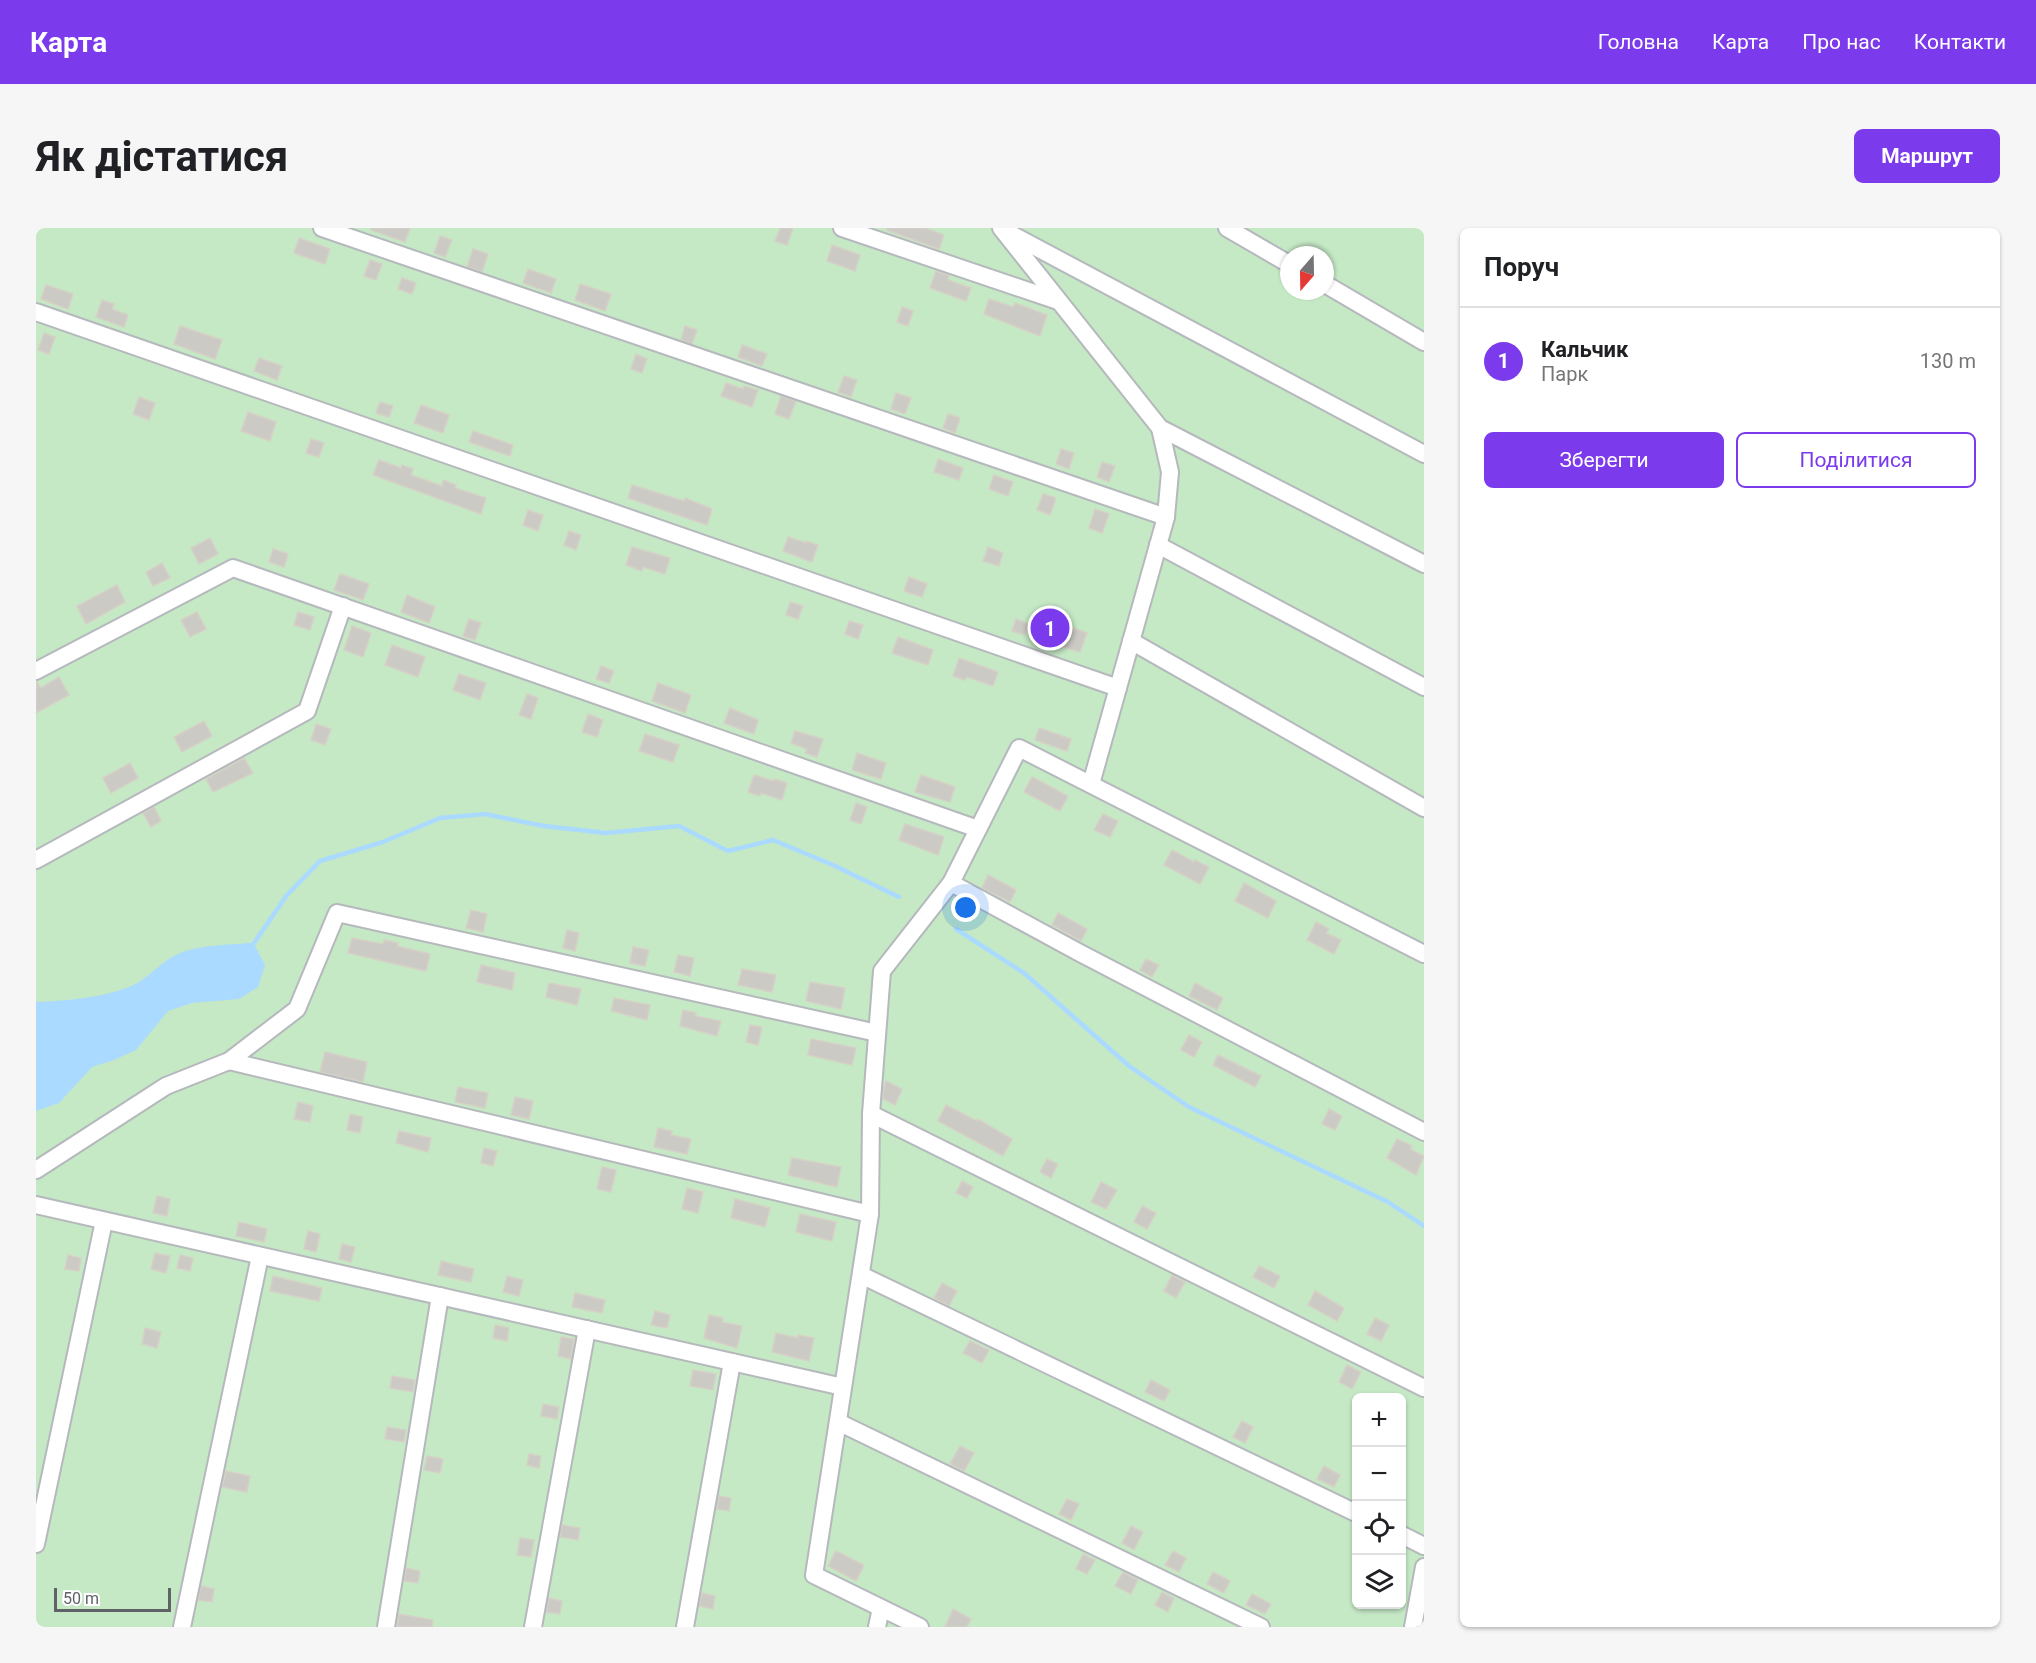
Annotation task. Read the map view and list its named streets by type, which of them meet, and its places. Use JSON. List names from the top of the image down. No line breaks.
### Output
{"scale_bar":"50 m","north":"bottom","page":{"header":"Карта","nav":["Головна","Карта","Про нас","Контакти"],"buttons":["Маршрут",["Зберегти","Поділитися"]],"title":"Як дістатися","heading":"Поруч","list":[{"mark":"1","name":"Кальчик","note":"Парк","value":"130 m"}],"pins":"1","map_buttons":["+","−"],"scale":"50 m"}}
